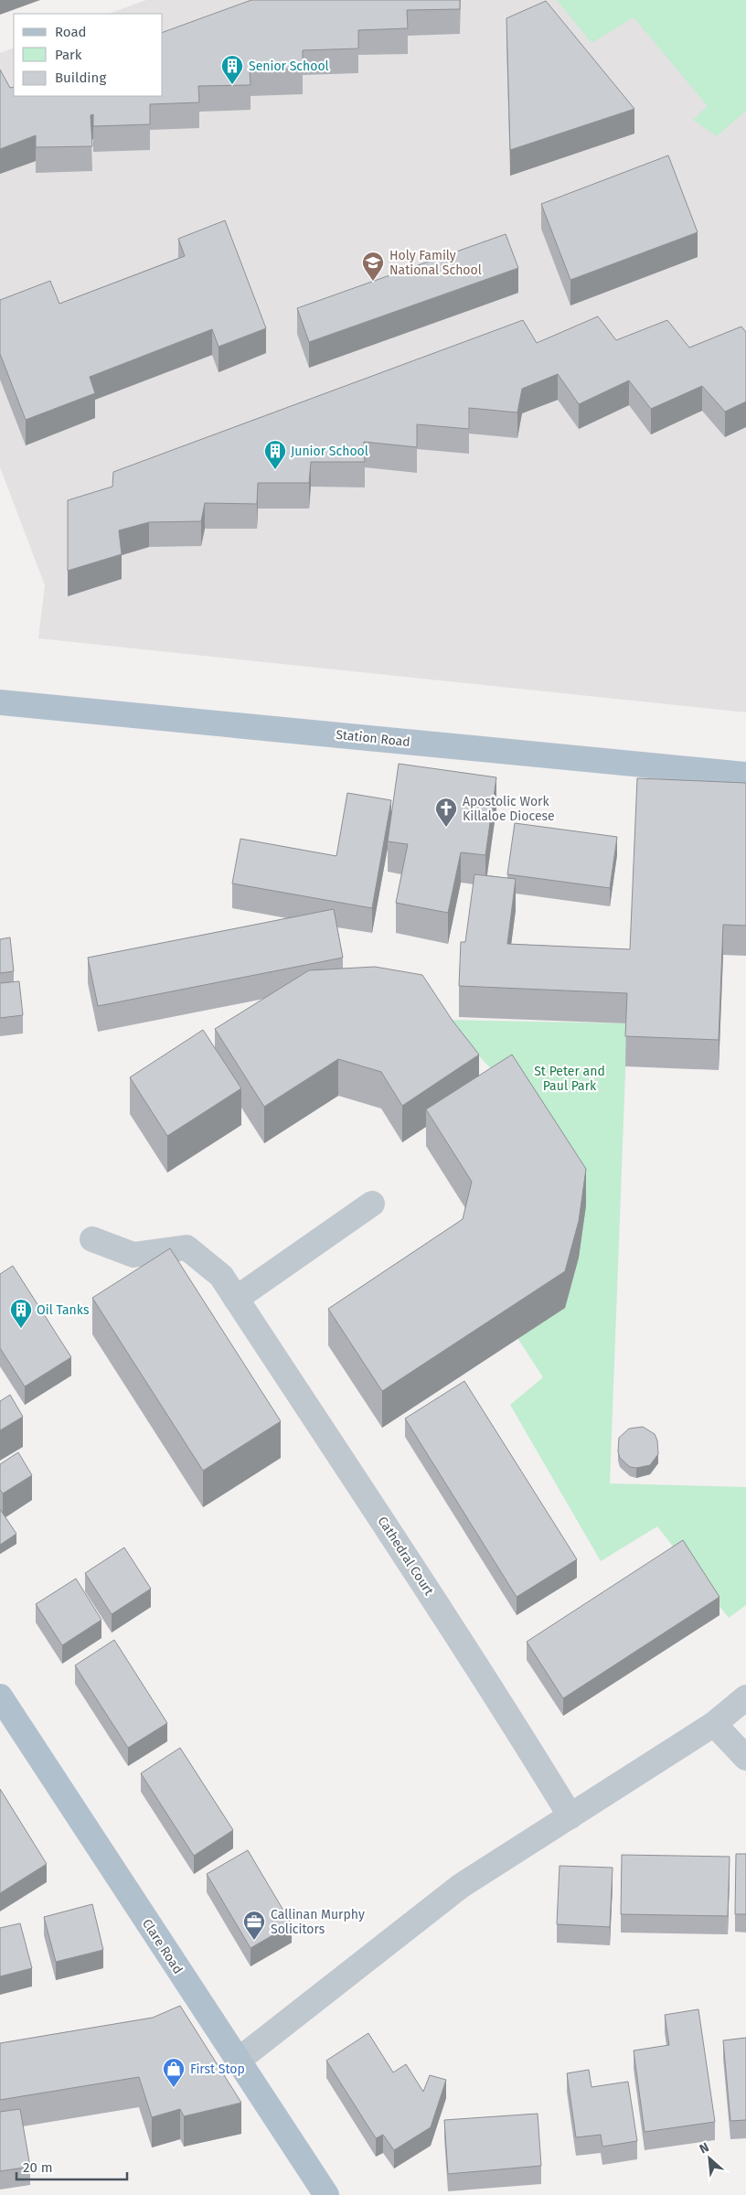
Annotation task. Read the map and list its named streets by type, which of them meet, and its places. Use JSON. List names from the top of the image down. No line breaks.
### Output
{"streets":{"main road":["Station Road","Clare Road"],"street":["Cathedral Court"]},"parks":["St Peter and Paul Park"],"places":{"building":["Senior School","Junior School","Oil Tanks"],"school or university":["Holy Family National School"],"church":["Apostolic Work Killaloe Diocese"],"office":["Callinan Murphy Solicitors"],"shop":["First Stop"]},"legend":["Road","Park","Building"],"scale_bar":"20 m","north":"top left"}
